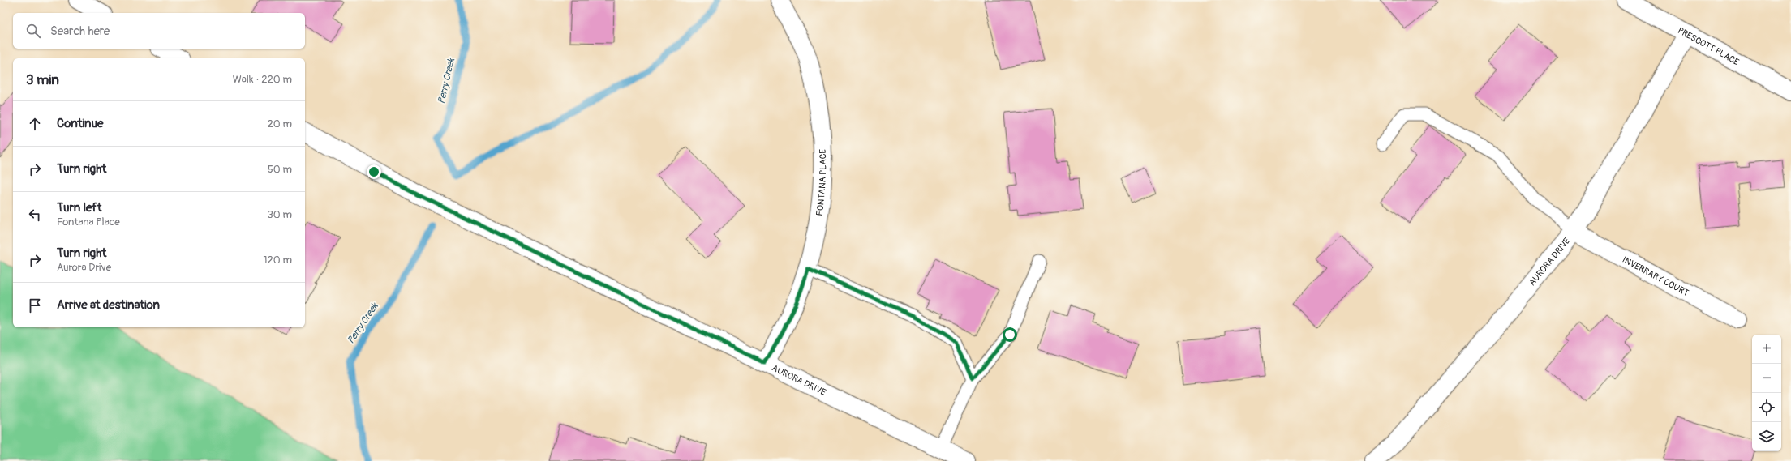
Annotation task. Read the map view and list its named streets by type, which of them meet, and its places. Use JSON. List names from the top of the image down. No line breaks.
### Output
{"streets":{"street":["PRESCOTT PLACE","FONTANA PLACE","AURORA DRIVE","INVERRARY COURT"]},"crossings":[["PRESCOTT PLACE","AURORA DRIVE"],["FONTANA PLACE","AURORA DRIVE"],["AURORA DRIVE","INVERRARY COURT"]],"water":["Perry Creek"],"page":{"search":"Search here","heading":["3 min","Walk · 220 m"],"list":[["Continue","20 m"],["Turn right","50 m"],["Turn left","Fontana Place","30 m"],["Turn right","Aurora Drive","120 m"],"Arrive at destination"],"map_buttons":["+","−"]}}
